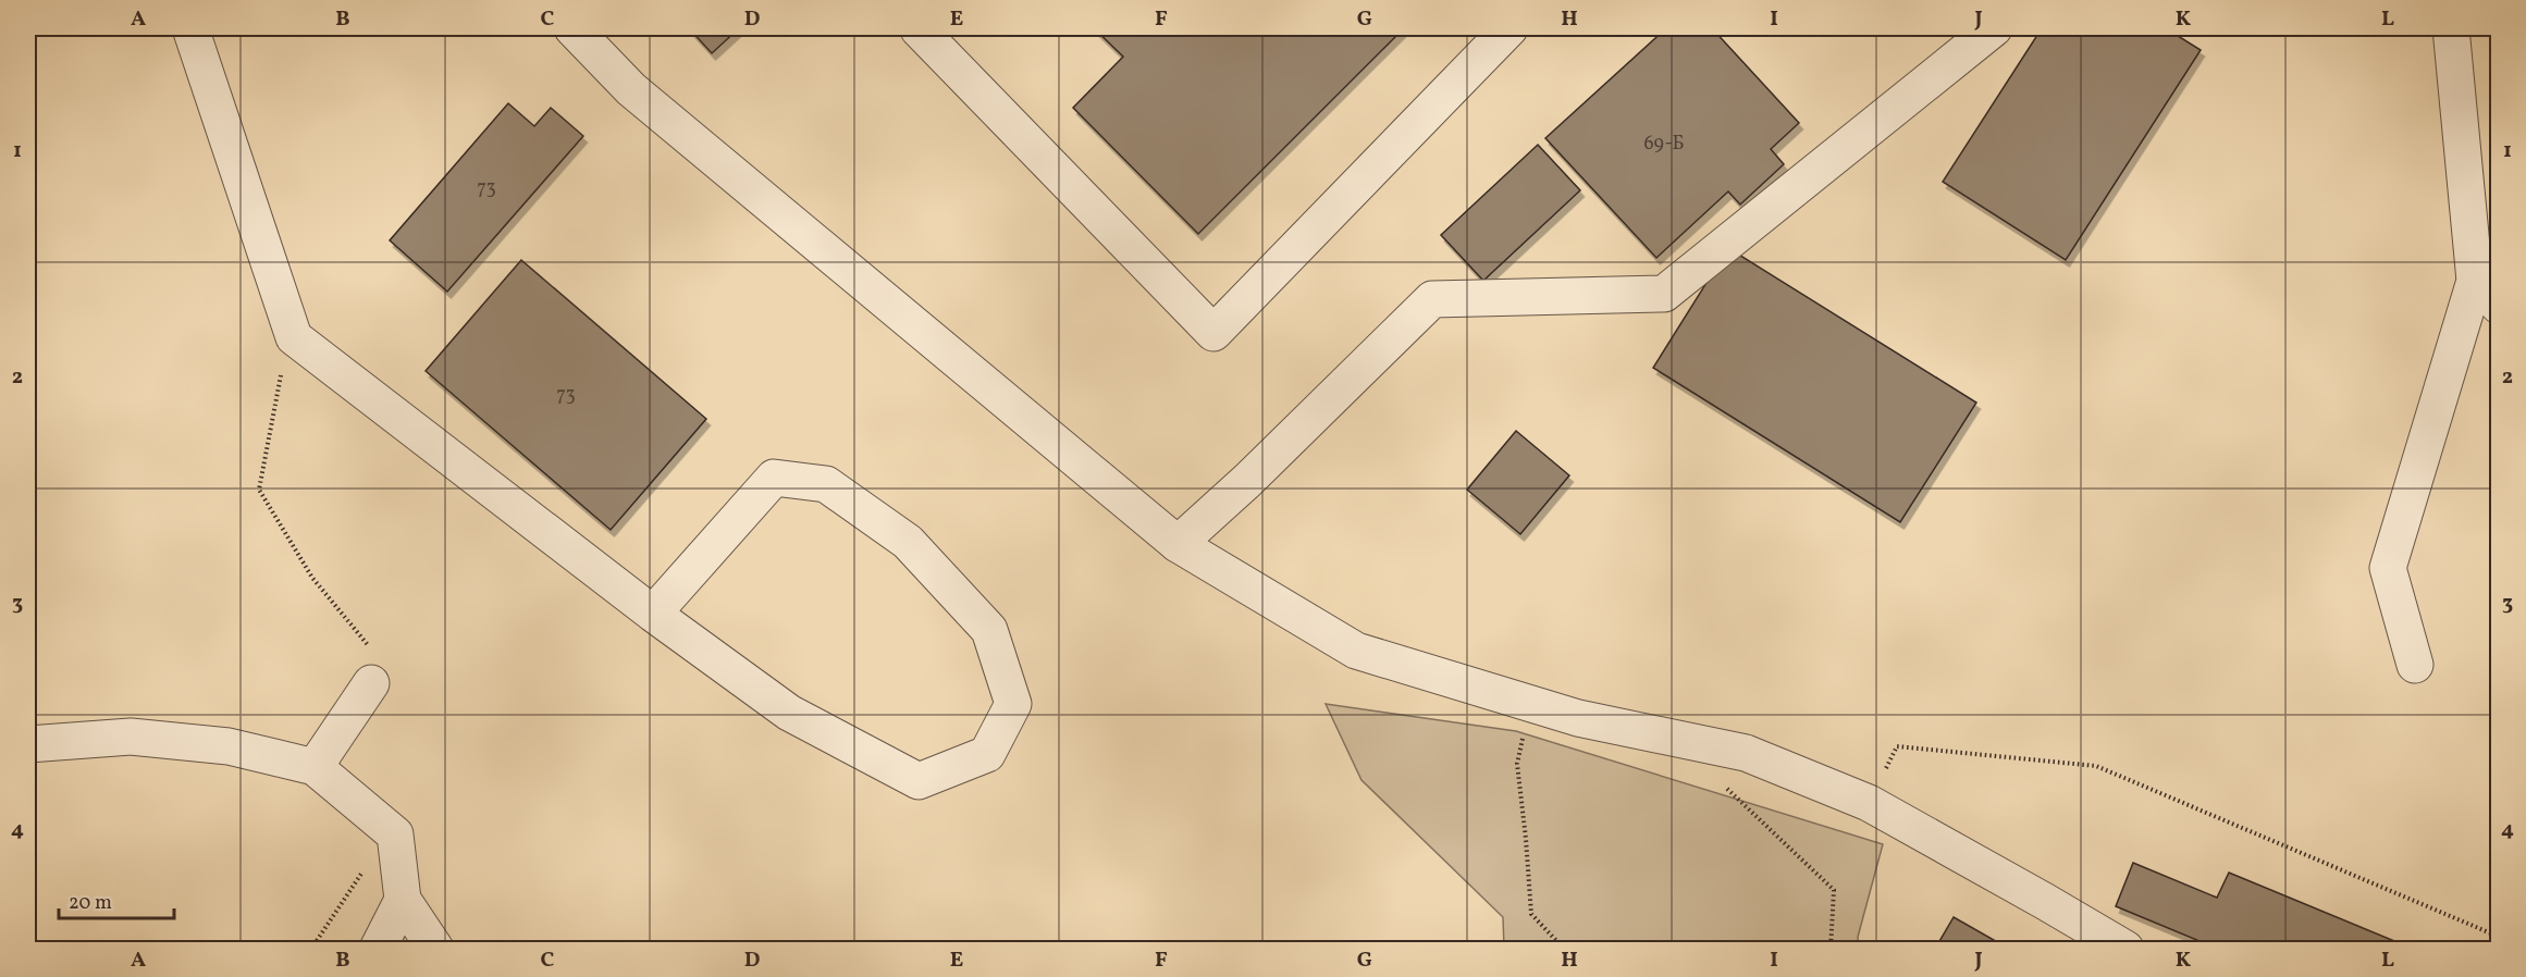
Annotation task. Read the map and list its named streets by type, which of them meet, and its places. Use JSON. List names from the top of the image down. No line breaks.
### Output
{"house_numbers":["69-Б","73","73"],"scale_bar":"20 m","grid":{"columns":["A","B","C","D","E","F","G","H","I","J","K","L"],"rows":["1","2","3","4"]}}
